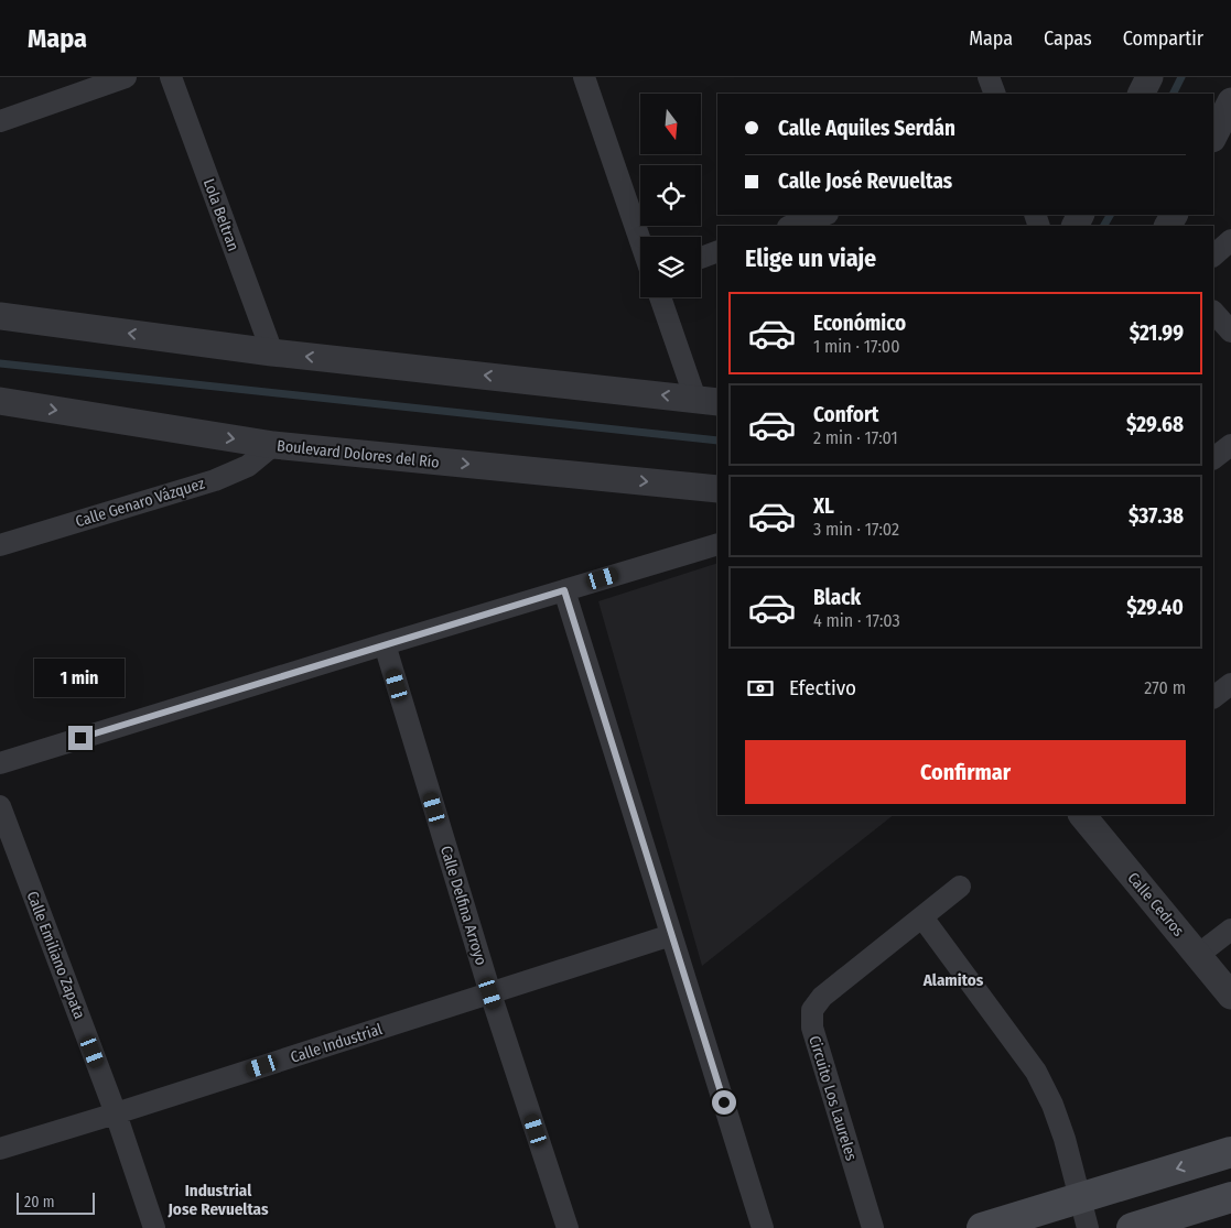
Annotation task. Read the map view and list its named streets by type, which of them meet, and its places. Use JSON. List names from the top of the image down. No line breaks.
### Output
{"streets":{"street":["Lola Beltran","Boulevard Dolores del Río","Calle Genaro Vázquez","Calle Cedros","Calle Delfina Arroyo","Calle Emiliano Zapata","Calle Industrial","Circuito Los Laureles"]},"crossings":[["Boulevard Dolores del Río","Calle Genaro Vázquez"],["Calle Delfina Arroyo","Calle Industrial"],["Calle Emiliano Zapata","Calle Industrial"]],"districts":["Alamitos","Industrial Jose Revueltas"],"scale_bar":"20 m","north":"bottom","page":{"header":"Mapa","nav":["Mapa","Capas","Compartir"],"banner":["Calle Aquiles Serdán","Calle José Revueltas"],"heading":"Elige un viaje","list":[{"name":"Económico","note":"1 min · 17:00","value":"$21.99"},{"name":"Confort","note":"2 min · 17:01","value":"$29.68"},{"name":"XL","note":"3 min · 17:02","value":"$37.38"},{"name":"Black","note":"4 min · 17:03","value":"$29.40"}],"pay":["Efectivo","270 m"],"bubble":"1 min","buttons":"Confirmar","scale":"20 m"}}
